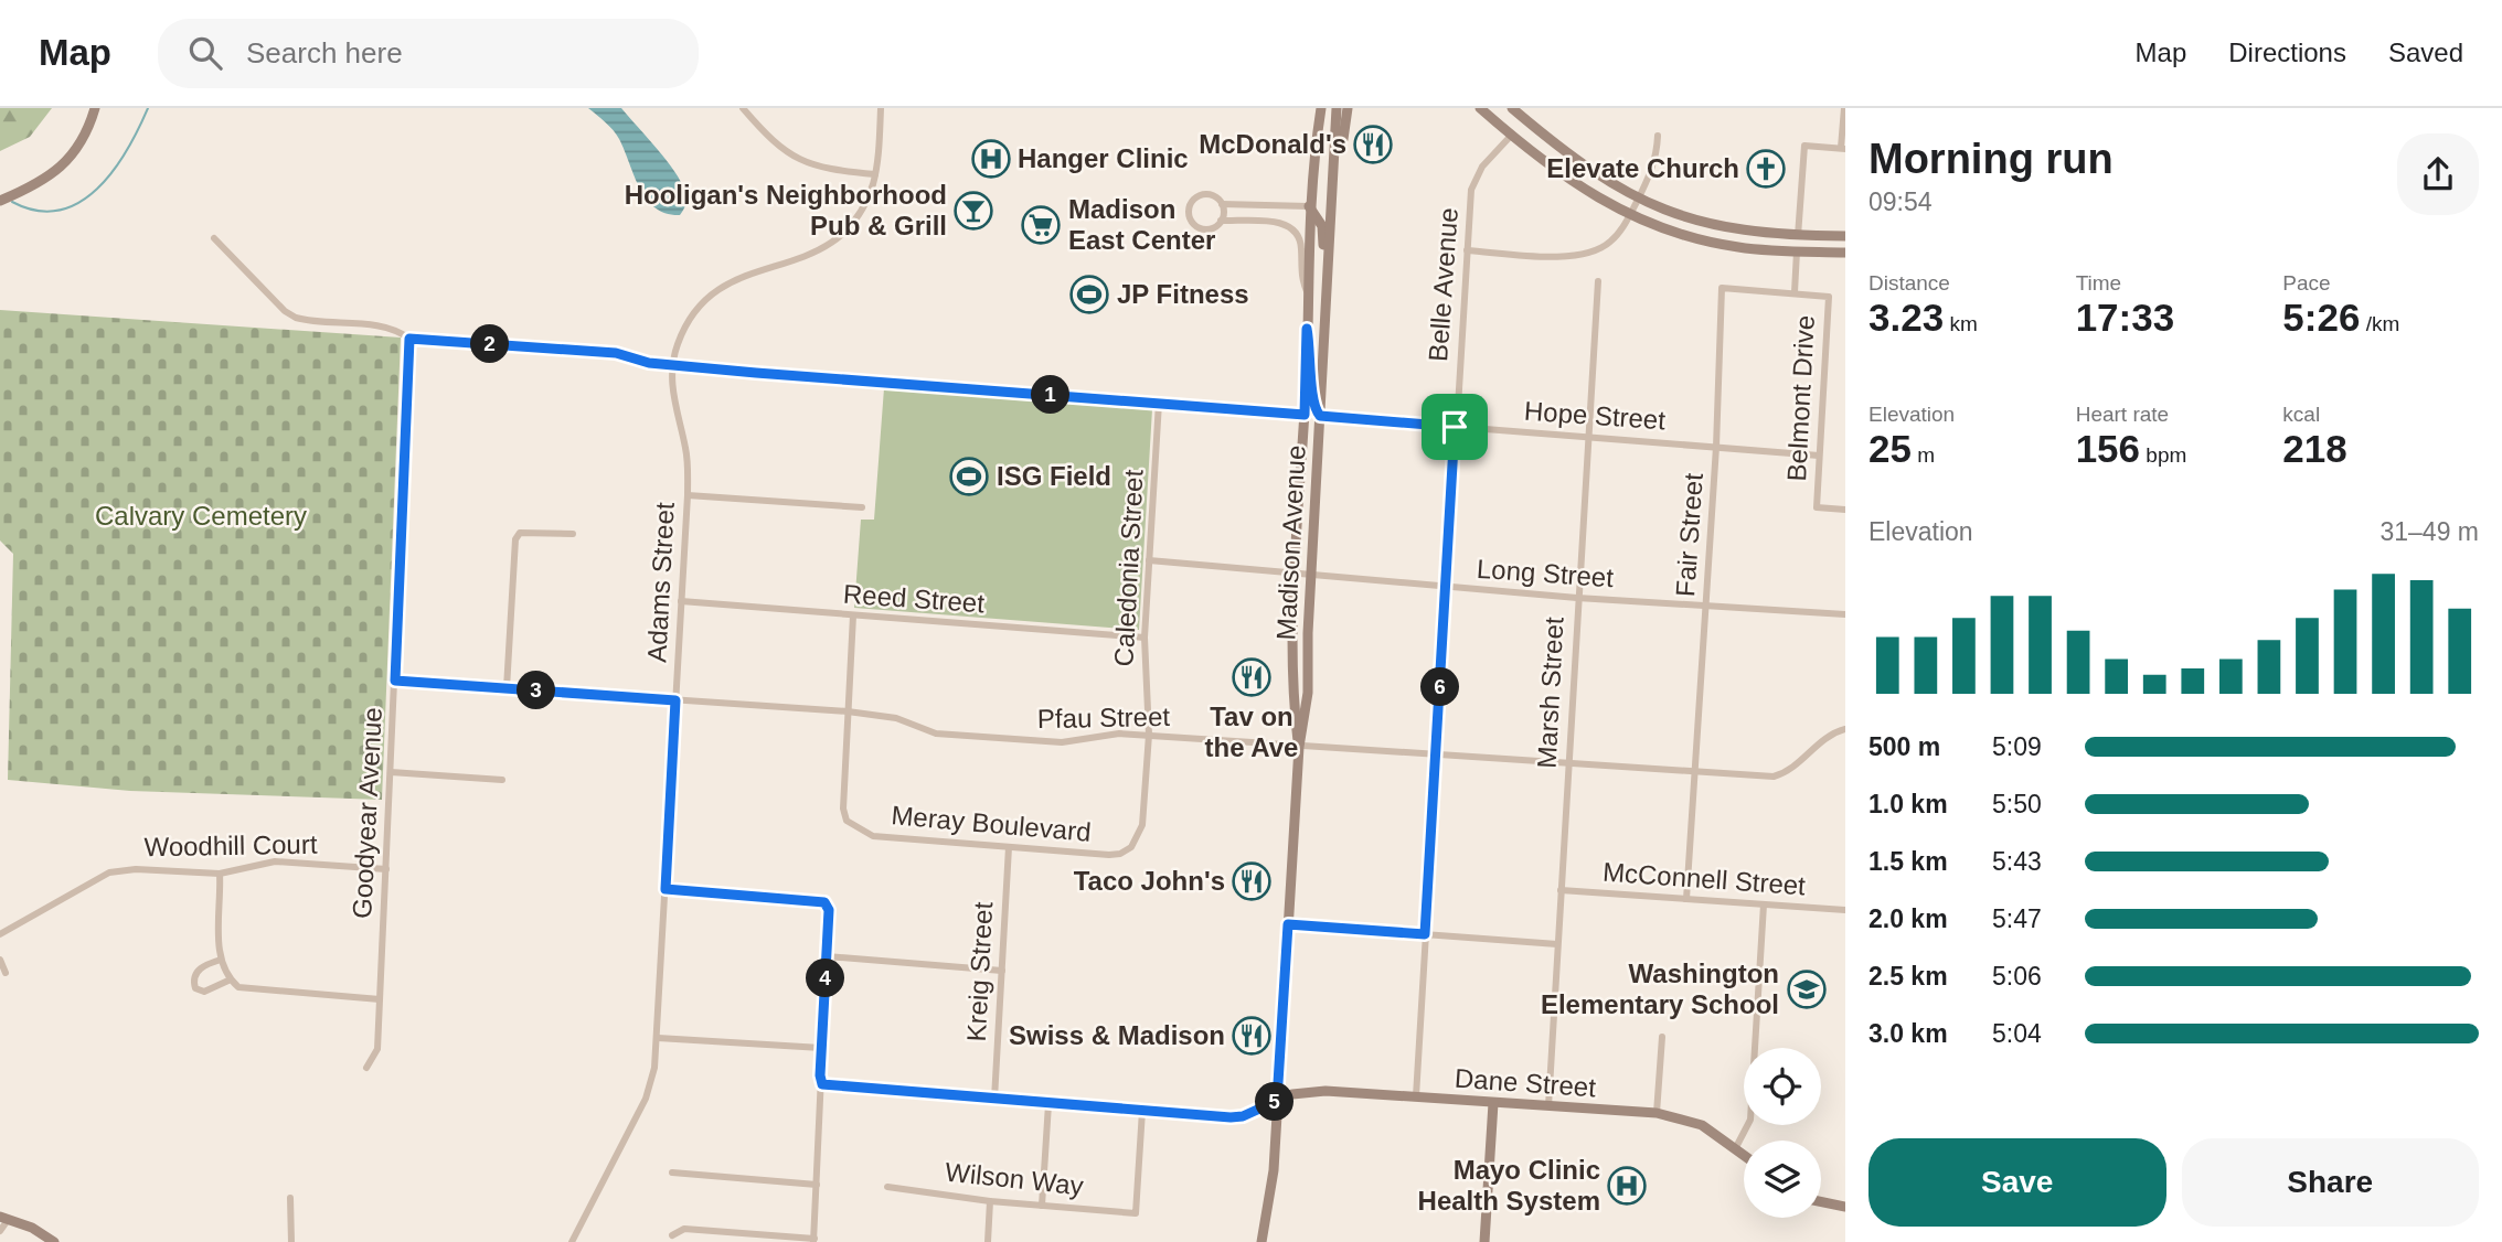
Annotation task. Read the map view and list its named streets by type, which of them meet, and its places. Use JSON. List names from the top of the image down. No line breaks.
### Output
{"streets":{"main road":["Madison Avenue","Dane Street"],"street":["Belle Avenue","Belmont Drive","Hope Street","Fair Street","Caledonia Street","Long Street","Adams Street","Reed Street","Marsh Street","Pfau Street","Goodyear Avenue","Meray Boulevard","Woodhill Court","McConnell Street","Kreig Street","Wilson Way"]},"crossings":[["Belle Avenue","Hope Street"],["Belle Avenue","Long Street"],["Belle Avenue","Pfau Street"],["Belle Avenue","Dane Street"],["Belmont Drive","Hope Street"],["Belmont Drive","Fair Street"],["Hope Street","Fair Street"],["Hope Street","Madison Avenue"],["Hope Street","Marsh Street"],["Fair Street","Long Street"],["Fair Street","Pfau Street"],["Fair Street","McConnell Street"],["Madison Avenue","Long Street"],["Madison Avenue","Pfau Street"],["Madison Avenue","Dane Street"],["Caledonia Street","Long Street"],["Caledonia Street","Reed Street"],["Caledonia Street","Pfau Street"],["Caledonia Street","Meray Boulevard"],["Long Street","Marsh Street"],["Adams Street","Reed Street"],["Adams Street","Pfau Street"],["Reed Street","Meray Boulevard"],["Marsh Street","Pfau Street"],["Marsh Street","McConnell Street"],["Marsh Street","Dane Street"],["Pfau Street","Goodyear Avenue"],["Pfau Street","Meray Boulevard"],["Goodyear Avenue","Woodhill Court"],["Meray Boulevard","Kreig Street"]],"parks":["Calvary Cemetery"],"places":{"restaurant":["McDonald's","Tav on the Ave","Taco John's","Swiss & Madison"],"hospital":["Hanger Clinic","Mayo Clinic Health System"],"church":["Elevate Church"],"bar":["Hooligan's Neighborhood Pub & Grill"],"supermarket":["Madison East Center"],"sports":["JP Fitness","ISG Field"],"school or university":["Washington Elementary School"]},"page":{"header":"Map","search":"Search here","nav":["Map","Directions","Saved"],"heading":["Morning run","09:54"],"stats":[["Distance","3.23 km"],["Time","17:33"],["Pace","5:26 /km"],["Elevation","25 m"],["Heart rate","156 bpm"],["kcal","218"]],"pins":["2","1","6","3","4","5"],"chart":["Elevation","31–49 m"],"list":[{"name":"500 m","note":"5:09"},{"name":"1.0 km","note":"5:50"},{"name":"1.5 km","note":"5:43"},{"name":"2.0 km","note":"5:47"},{"name":"2.5 km","note":"5:06"},{"name":"3.0 km","note":"5:04"}],"buttons":["Save","Share"]}}
